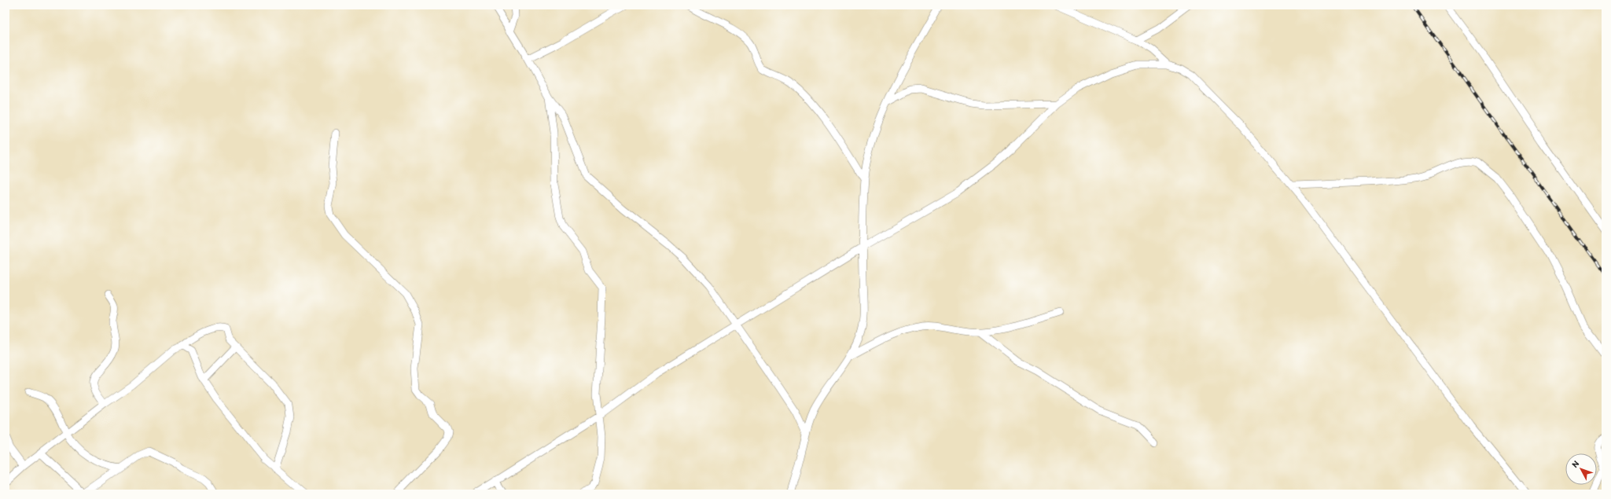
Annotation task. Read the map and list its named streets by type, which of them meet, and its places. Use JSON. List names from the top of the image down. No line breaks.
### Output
{"north":"top left"}
